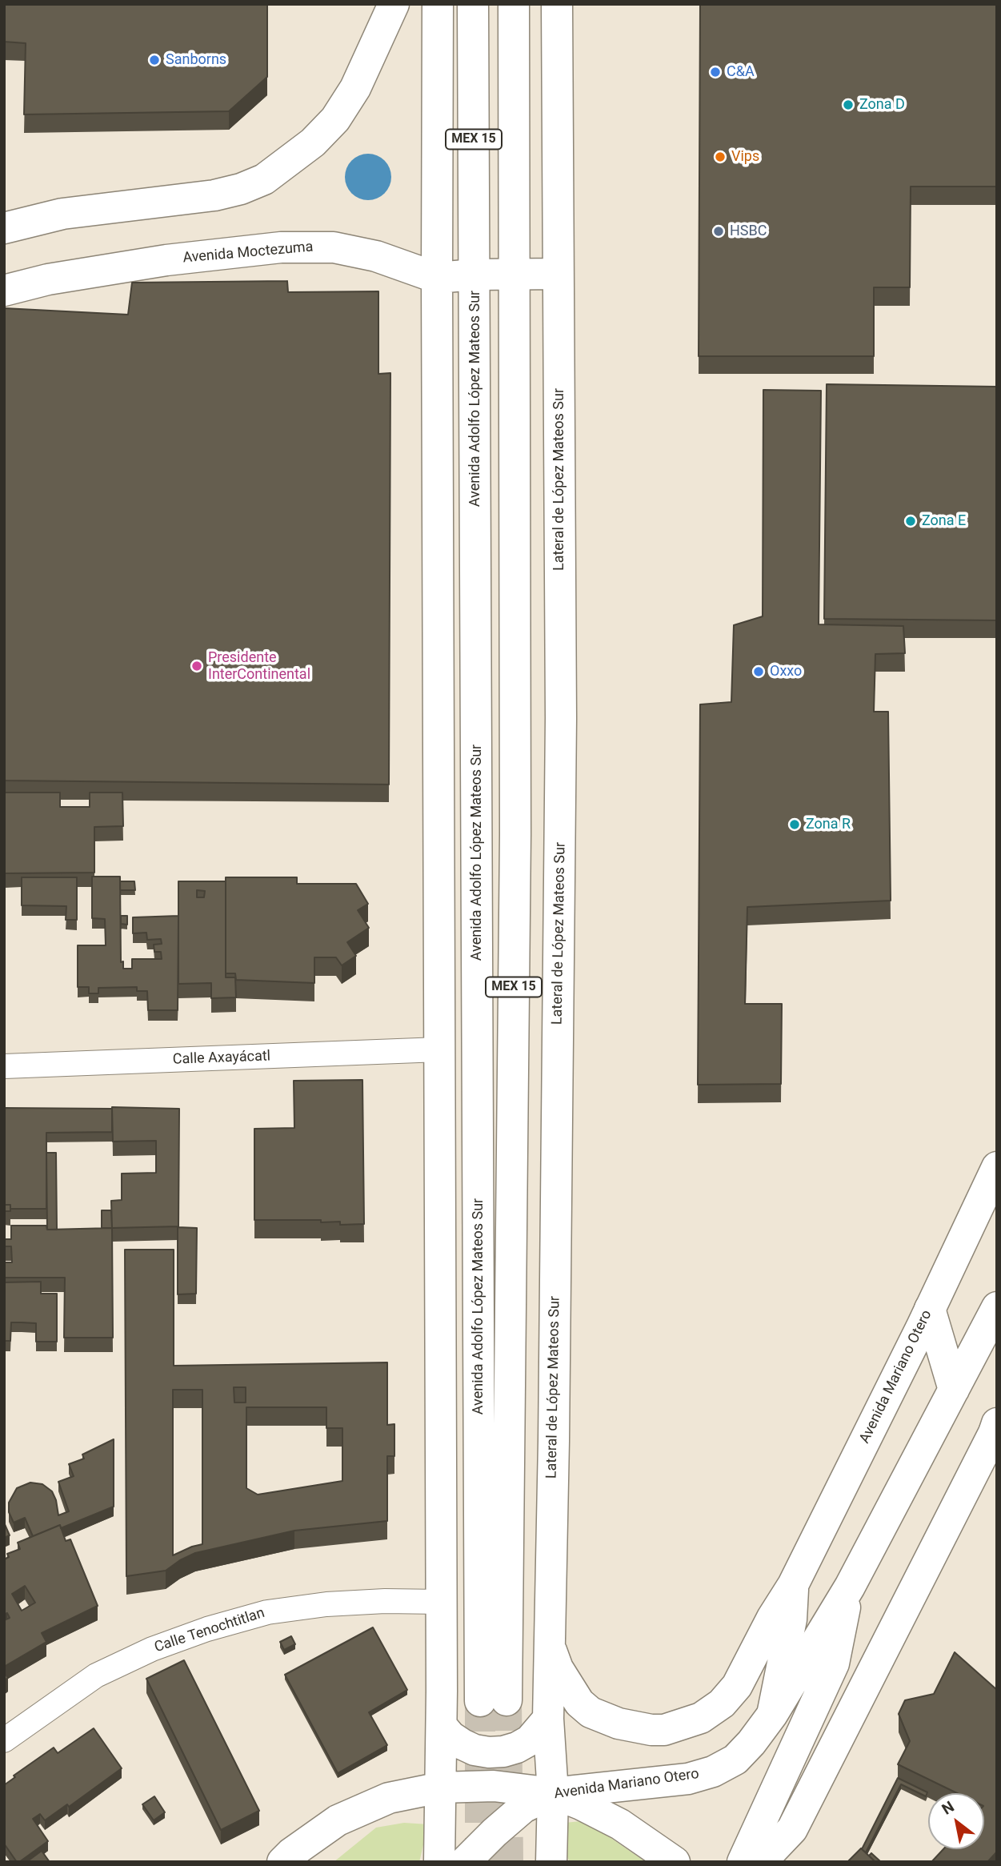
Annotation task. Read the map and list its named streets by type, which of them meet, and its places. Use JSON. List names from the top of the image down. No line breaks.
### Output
{"streets":{"main road":["MEX 15","Avenida Moctezuma","Avenida Adolfo López Mateos Sur","Lateral de López Mateos Sur","Avenida Mariano Otero"],"street":["Calle Axayácatl","Calle Tenochtitlan"]},"crossings":[["Avenida Moctezuma","Avenida Adolfo López Mateos Sur"],["Avenida Moctezuma","Lateral de López Mateos Sur"],["Lateral de López Mateos Sur","Avenida Mariano Otero"]],"places":["Sanborns","C&A","Zona D","Vips","HSBC","Zona E","Presidente InterContinental","Oxxo","Zona R"],"north":"top left"}
